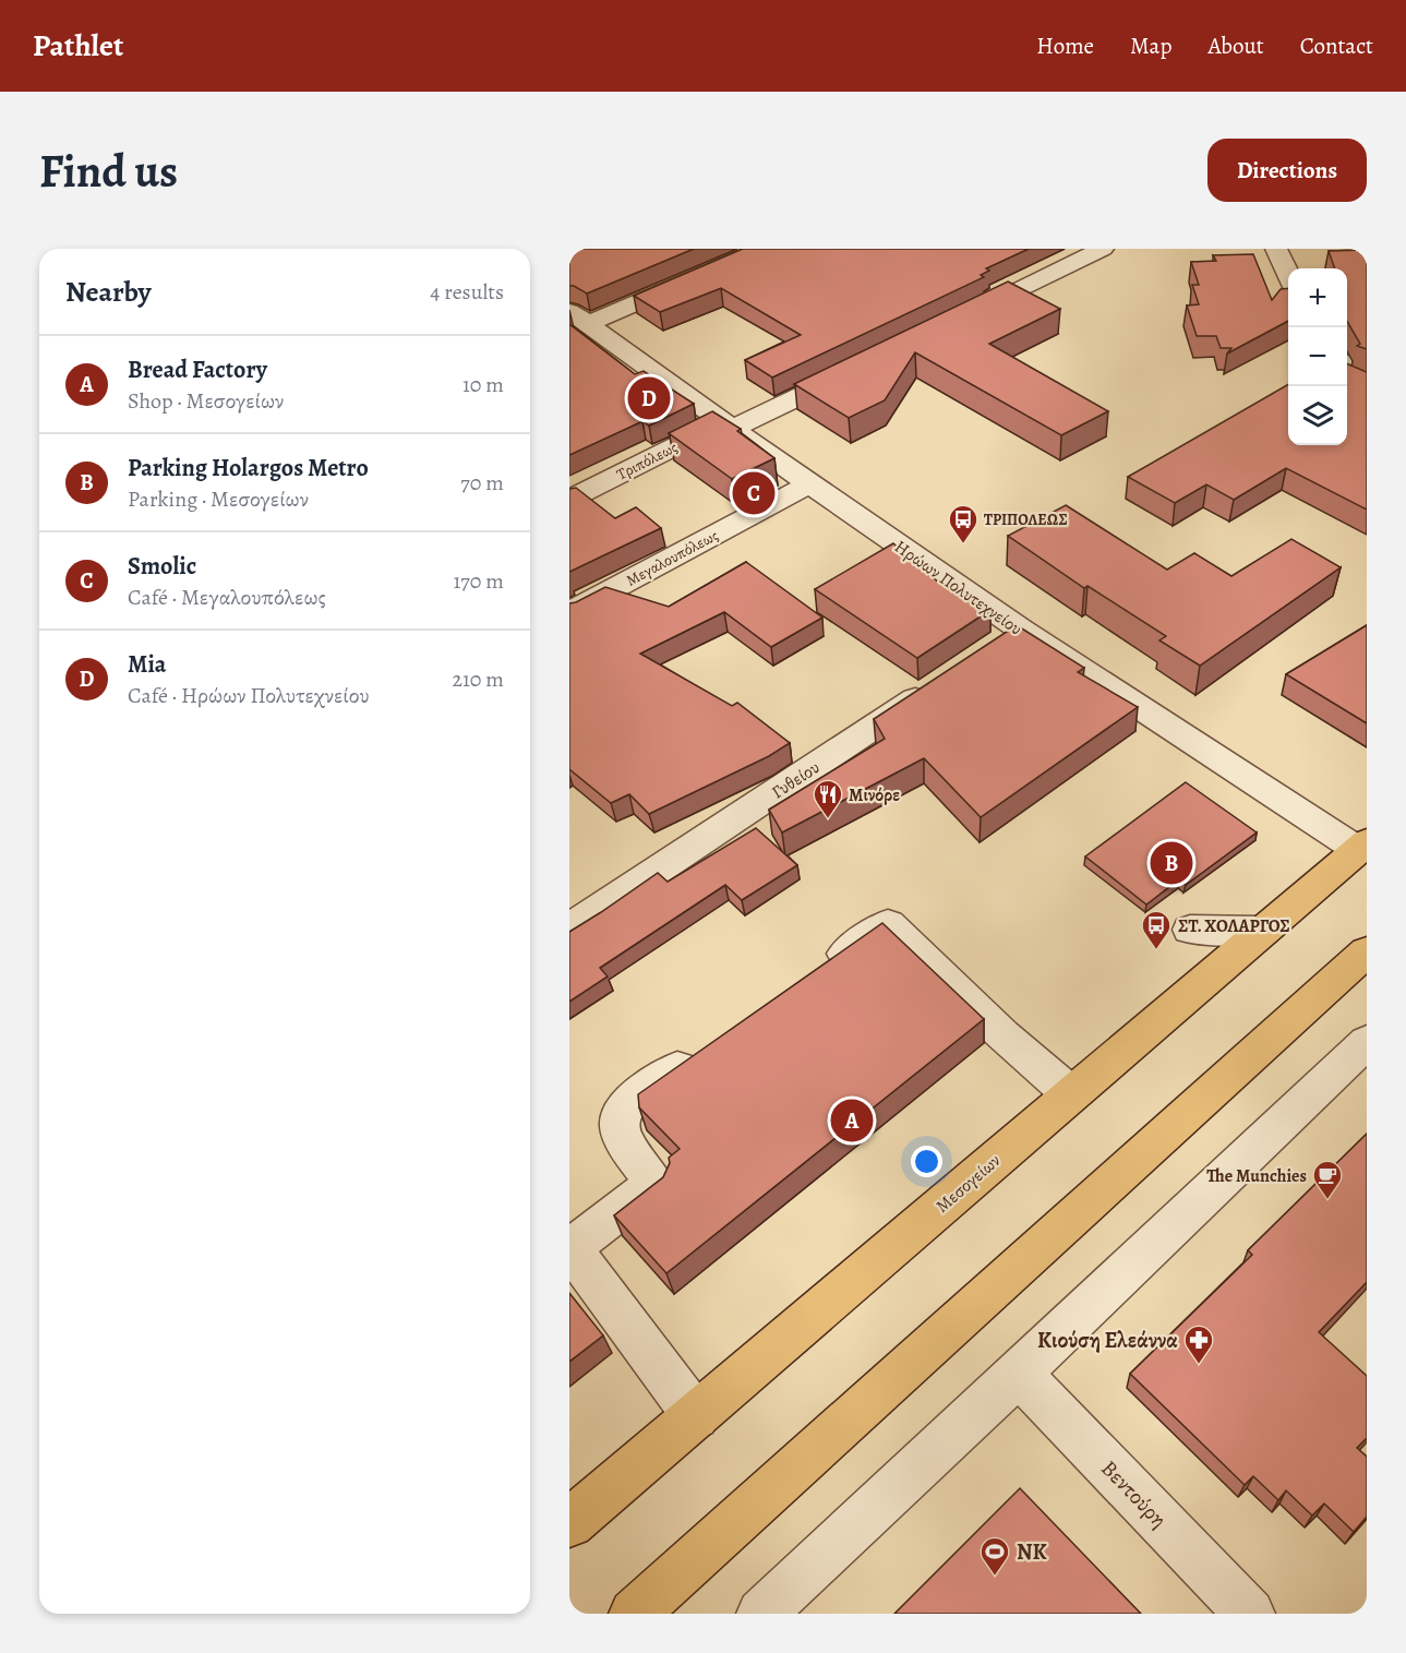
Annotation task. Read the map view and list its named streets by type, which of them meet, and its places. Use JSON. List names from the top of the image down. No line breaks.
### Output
{"streets":{"main road":["Μεσογείων"],"street":["Τριπόλεως","Μεγαλουπόλεως","Ηρώων Πολυτεχνείου","Γυθείου","Βεντούρη"]},"crossings":[["Τριπόλεως","Ηρώων Πολυτεχνείου"],["Μεγαλουπόλεως","Ηρώων Πολυτεχνείου"],["Ηρώων Πολυτεχνείου","Μεσογείων"]],"places":{"bus stop":["ΤΡΙΠΟΛΕΩΣ","ΣΤ. ΧΟΛΑΡΓΟΣ"],"restaurant":["Μινόρε"],"cafe":["The Munchies"],"pharmacy":["Κιούση Ελεάννα"],"sports":["NK"]},"page":{"header":"Pathlet","nav":["Home","Map","About","Contact"],"buttons":"Directions","title":"Find us","heading":["Nearby","4 results"],"map_buttons":["+","−"],"list":[{"mark":"A","name":"Bread Factory","note":"Shop · Μεσογείων","value":"10 m"},{"mark":"B","name":"Parking Holargos Metro","note":"Parking · Μεσογείων","value":"70 m"},{"mark":"C","name":"Smolic","note":"Café · Μεγαλουπόλεως","value":"170 m"},{"mark":"D","name":"Mia","note":"Café · Ηρώων Πολυτεχνείου","value":"210 m"}],"pins":["D","C","B","A"]}}
